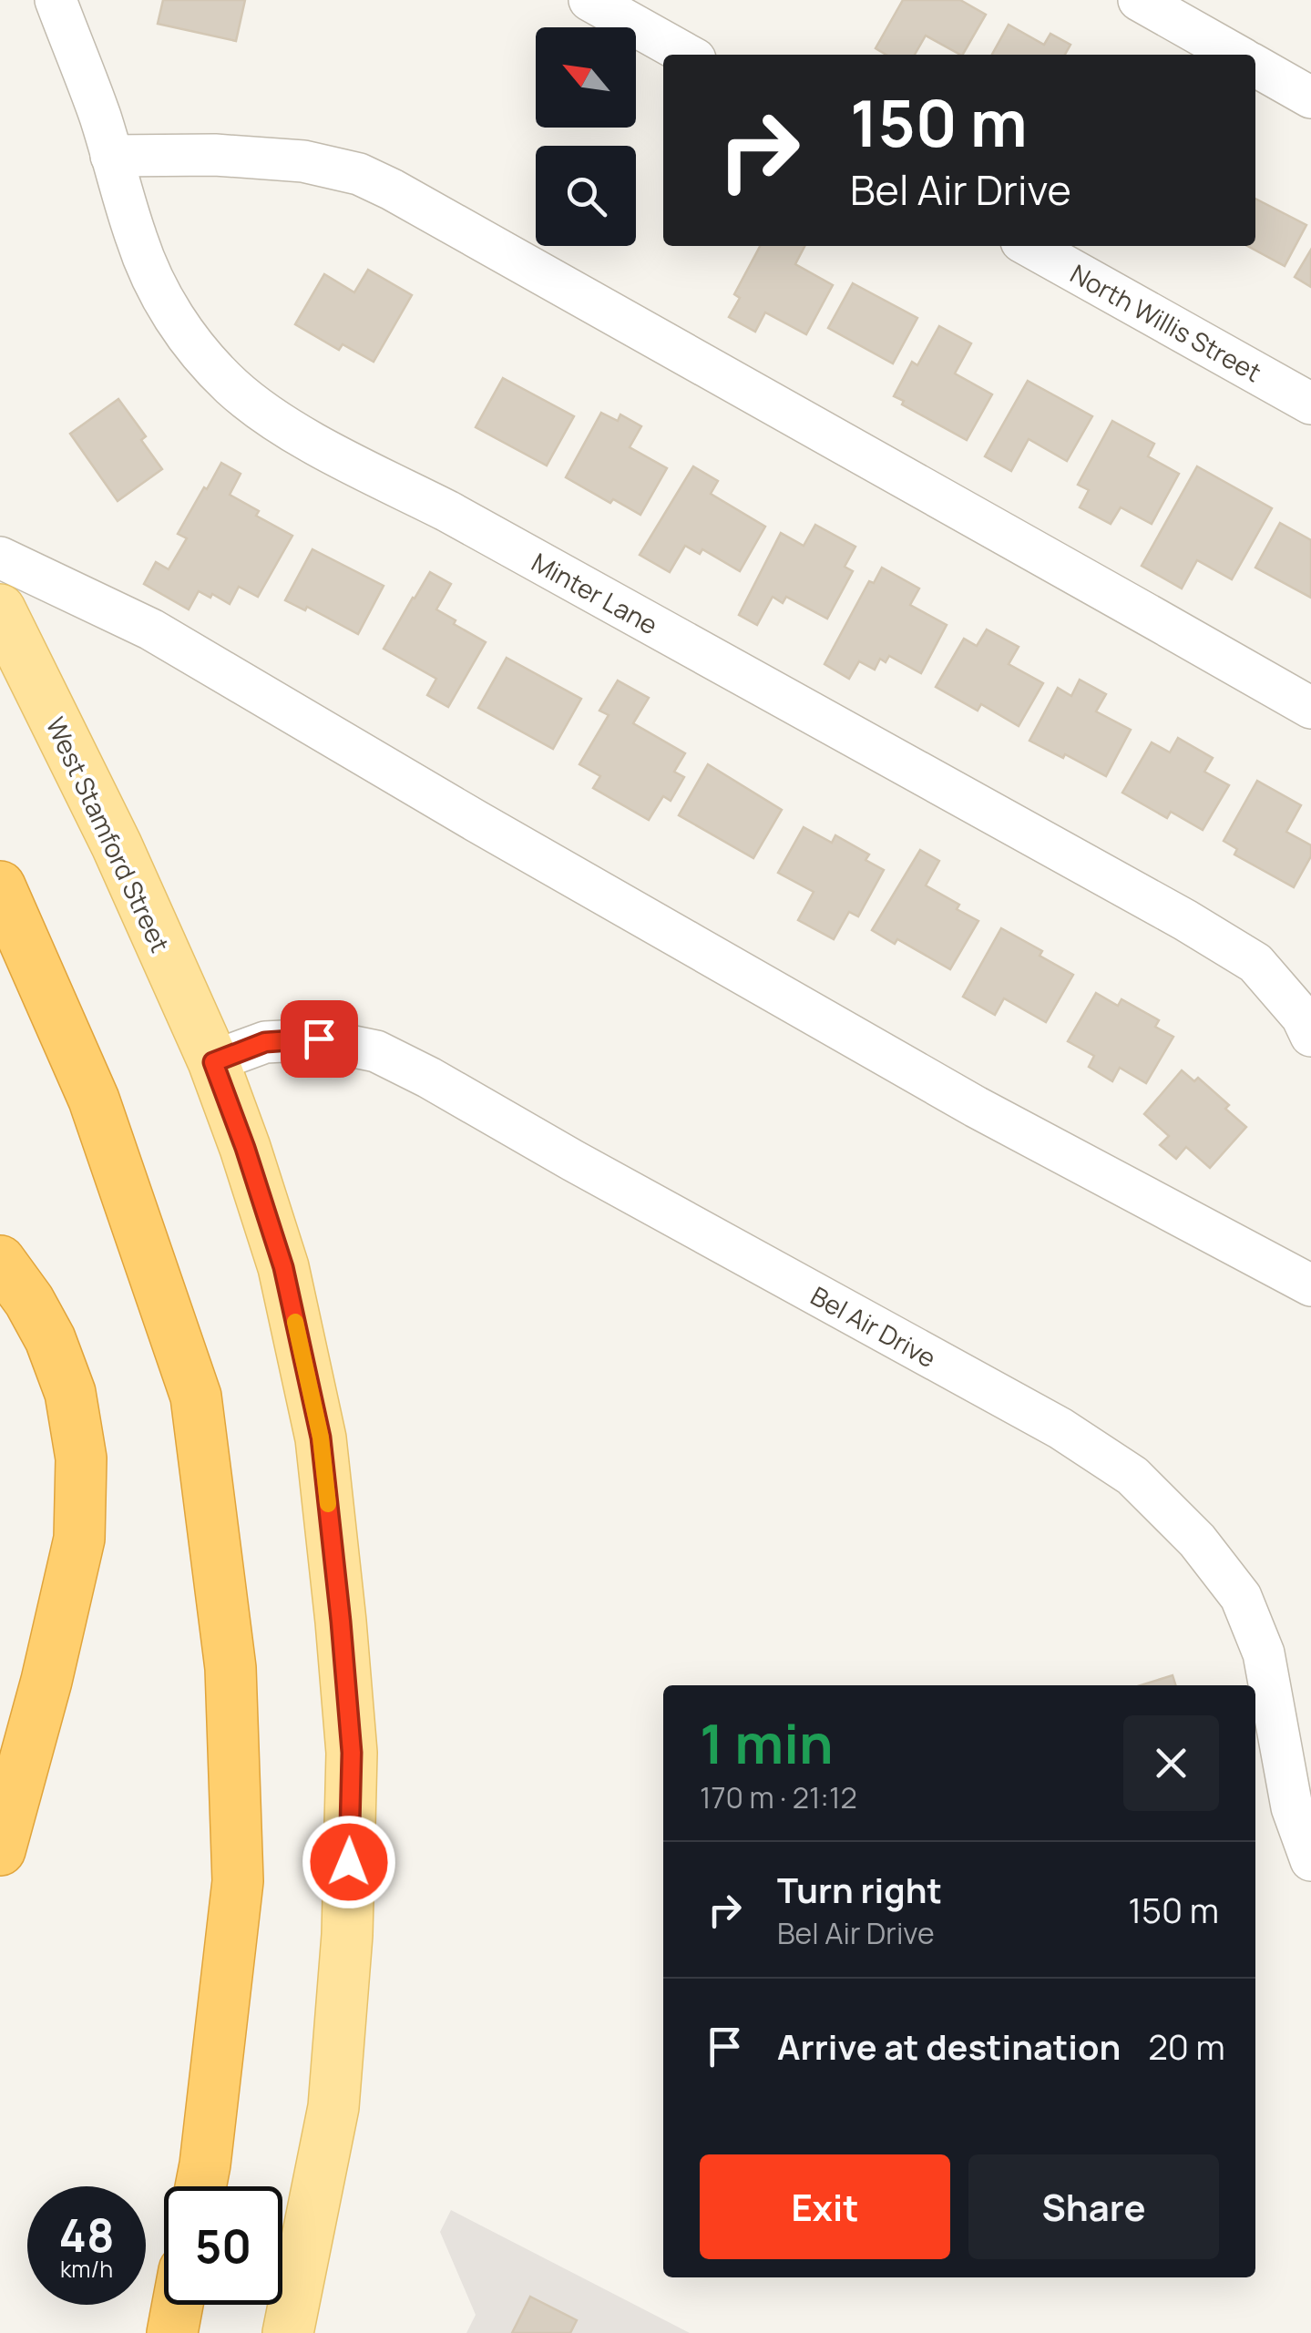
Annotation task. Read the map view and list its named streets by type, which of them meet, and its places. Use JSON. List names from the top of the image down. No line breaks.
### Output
{"streets":{"main road":["West Stamford Street"],"street":["North Willis Street","Minter Lane","Bel Air Drive"]},"crossings":[["West Stamford Street","Bel Air Drive"]],"north":"top left","page":{"turn":["150 m","Bel Air Drive"],"heading":["1 min","170 m · 21:12"],"list":[{"name":"Turn right","note":"Bel Air Drive","value":"150 m"},{"name":"Arrive at destination","value":"20 m"}],"buttons":["Exit","Share"],"speed":"48 km/h","limit":"50"}}
